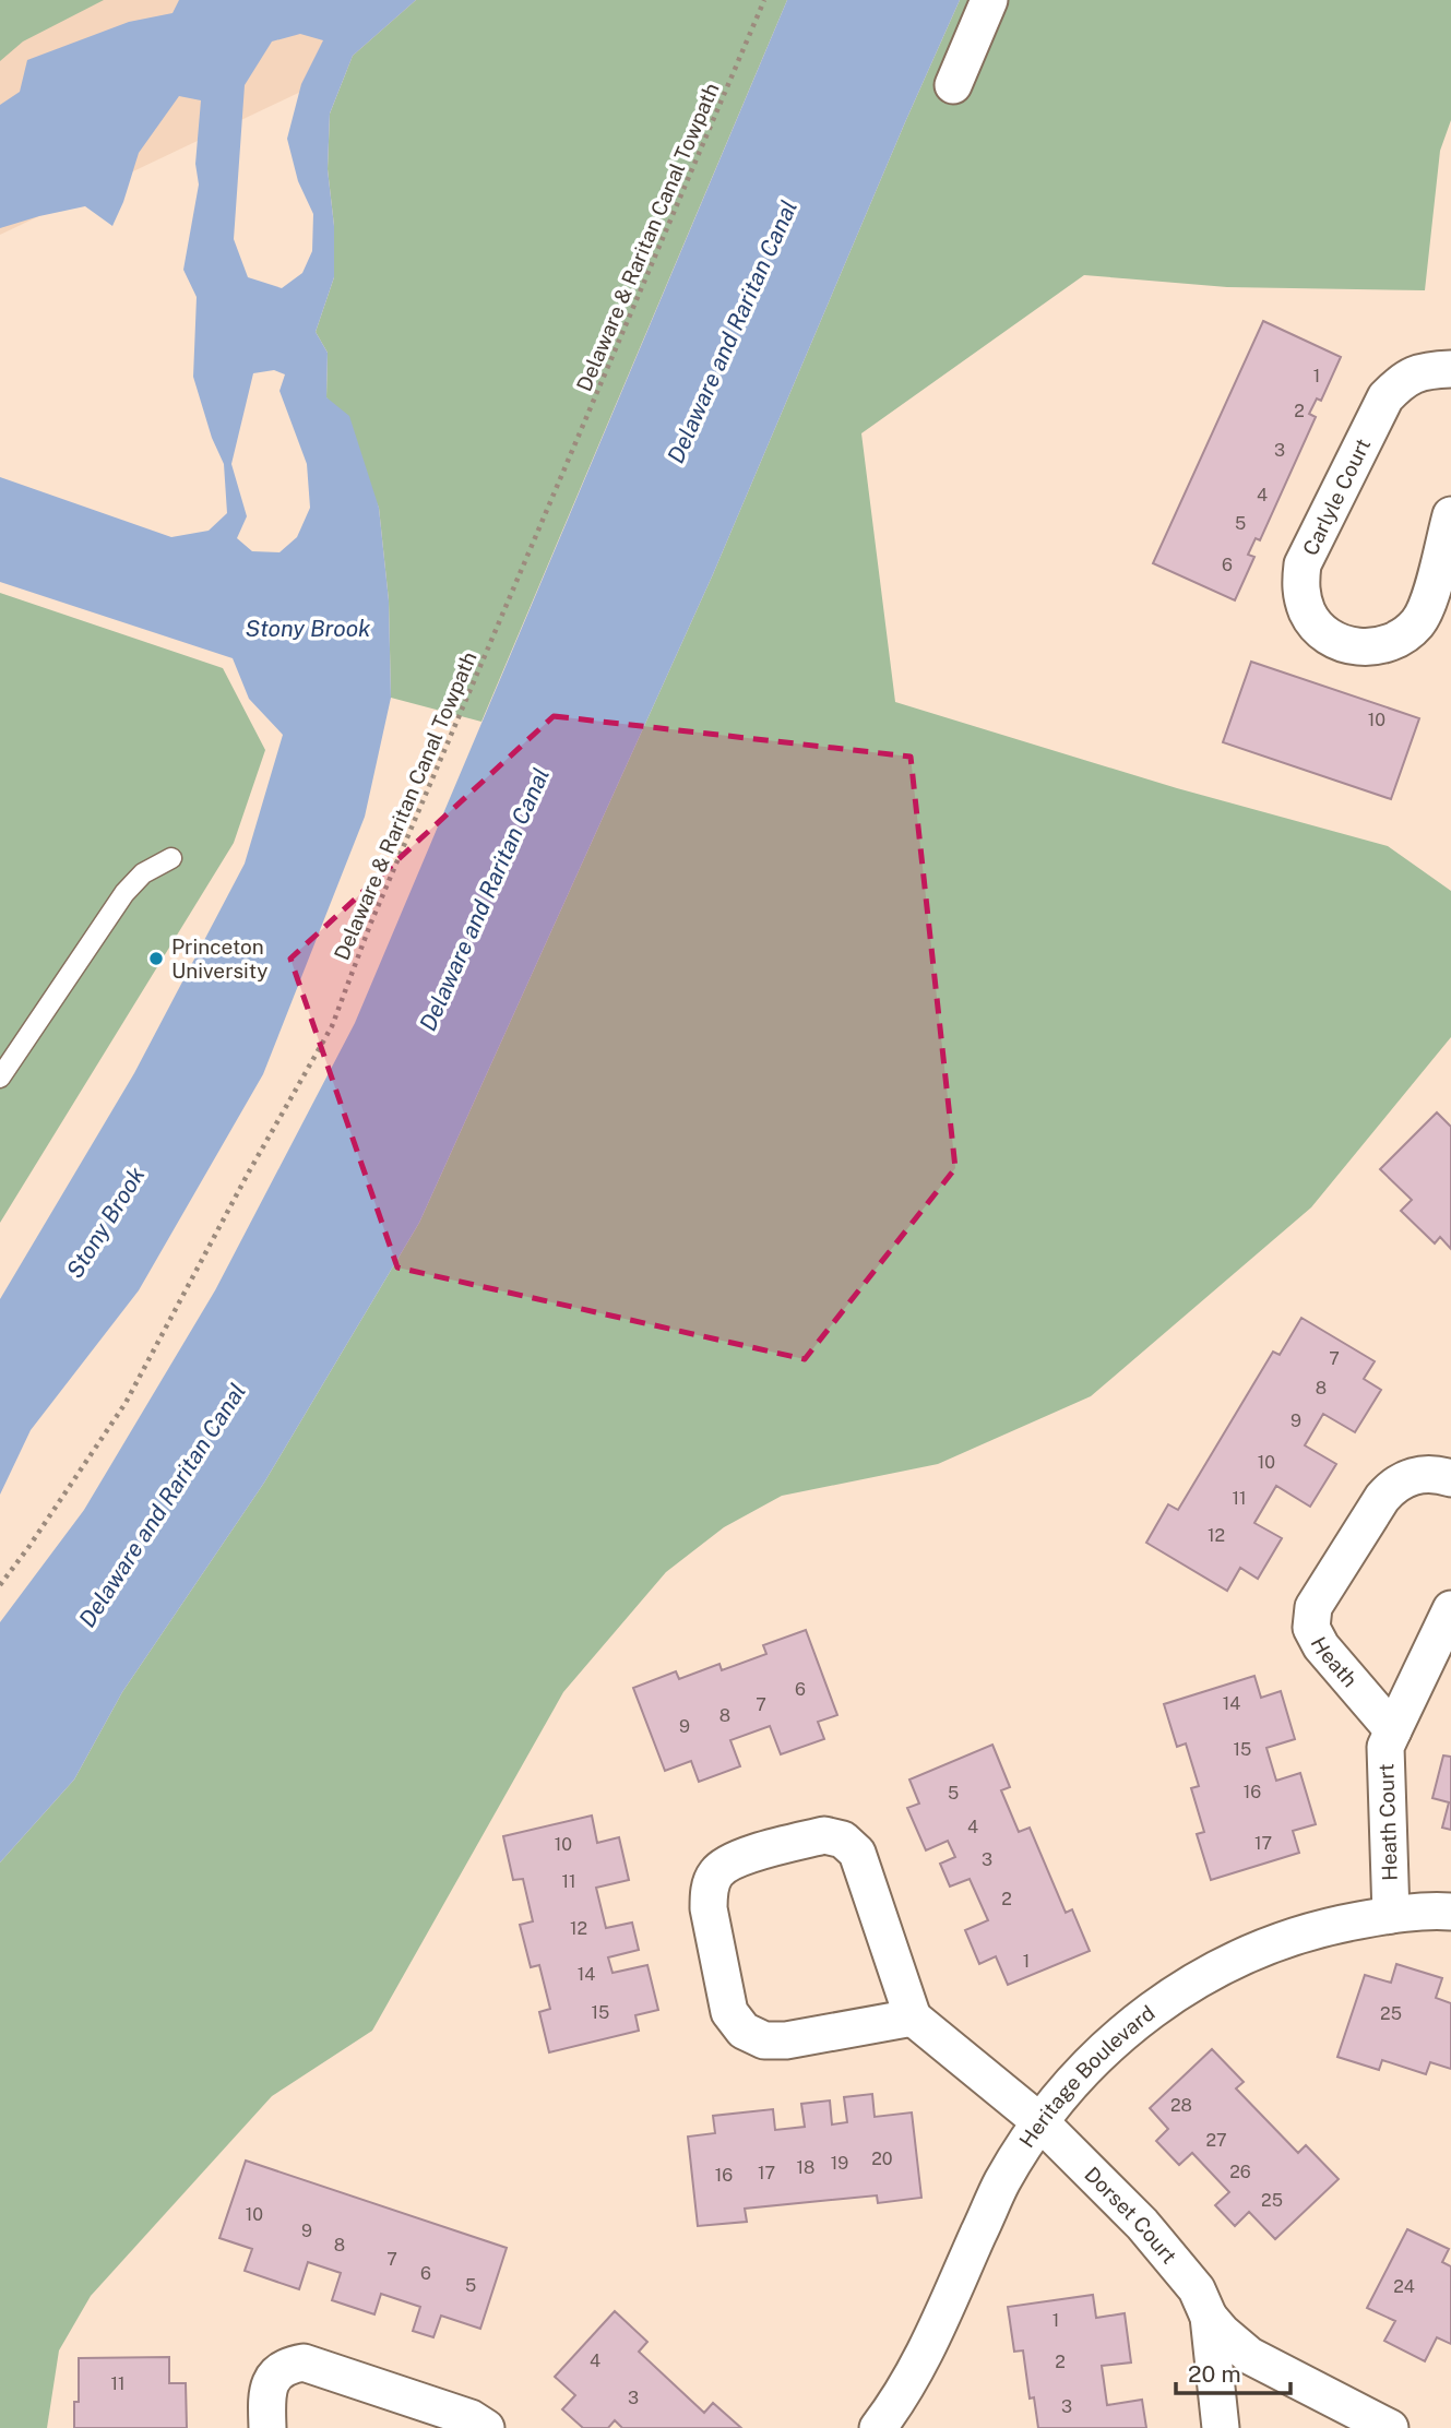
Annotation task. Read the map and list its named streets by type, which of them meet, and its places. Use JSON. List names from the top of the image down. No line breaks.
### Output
{"streets":{"street":["Carlyle Court","Heath","Heath Court","Heritage Boulevard","Dorset Court"],"path":["Delaware & Raritan Canal Towpath"]},"crossings":[["Heath","Heath Court"],["Heath Court","Heritage Boulevard"],["Heritage Boulevard","Dorset Court"]],"water":["Delaware and Raritan Canal","Stony Brook"],"places":["Princeton University"],"house_numbers":["1","2","3","4","5","6","10","7","8","9","10","11","12","6","14","7","8","9","15","16","5","4","17","10","3","11","2","12","1","14","15","25","28","27","20","19","18","26","17","16","25","10","9","8","7","6","5","24","1","4","2","11","3","3"],"scale_bar":"20 m"}
